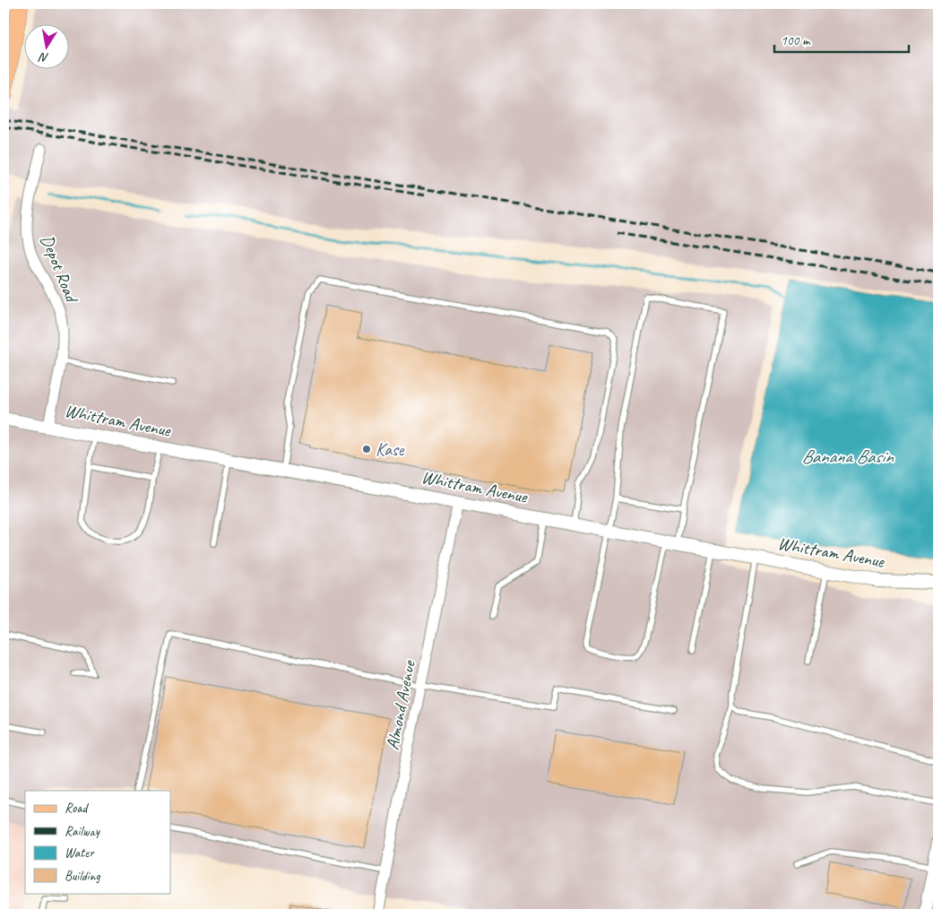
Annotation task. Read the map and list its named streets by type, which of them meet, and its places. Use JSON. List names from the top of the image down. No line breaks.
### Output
{"streets":{"street":["Depot Road","Whittram Avenue","Almond Avenue"]},"crossings":[["Depot Road","Whittram Avenue"],["Whittram Avenue","Almond Avenue"]],"water":["Banana Basin"],"places":["Kase"],"legend":["Road","Railway","Water","Building"],"scale_bar":"100 m","north":"bottom"}
